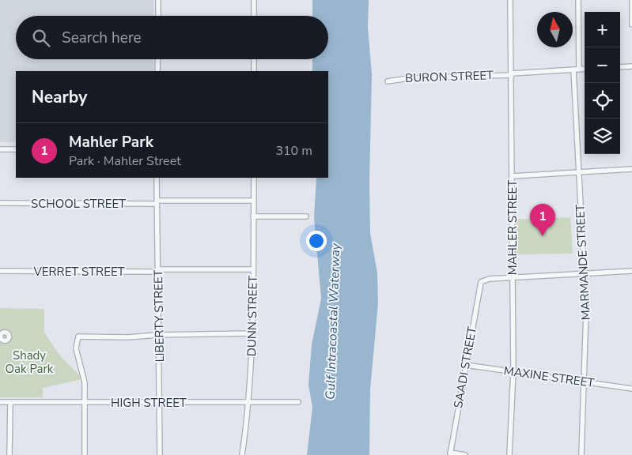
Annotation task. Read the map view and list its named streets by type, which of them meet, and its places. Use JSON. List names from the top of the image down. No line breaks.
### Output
{"streets":{"street":["BURON STREET","SCHOOL STREET","MAHLER STREET","MARMANDE STREET","VERRET STREET","LIBERTY STREET","DUNN STREET","SAADI STREET","MAXINE STREET","HIGH STREET"]},"crossings":[["BURON STREET","MAHLER STREET"],["BURON STREET","MARMANDE STREET"],["SCHOOL STREET","LIBERTY STREET"],["SCHOOL STREET","DUNN STREET"],["MAHLER STREET","SAADI STREET"],["MAHLER STREET","MAXINE STREET"],["MARMANDE STREET","MAXINE STREET"],["VERRET STREET","LIBERTY STREET"],["VERRET STREET","DUNN STREET"],["LIBERTY STREET","HIGH STREET"],["DUNN STREET","HIGH STREET"],["SAADI STREET","MAXINE STREET"]],"water":["Gulf Intracoastal Waterway"],"parks":["Shady Oak Park"],"north":"top","page":{"map_buttons":["+","−"],"search":"Search here","heading":"Nearby","list":[{"mark":"1","name":"Mahler Park","note":"Park · Mahler Street","value":"310 m"}],"pins":"1"}}
